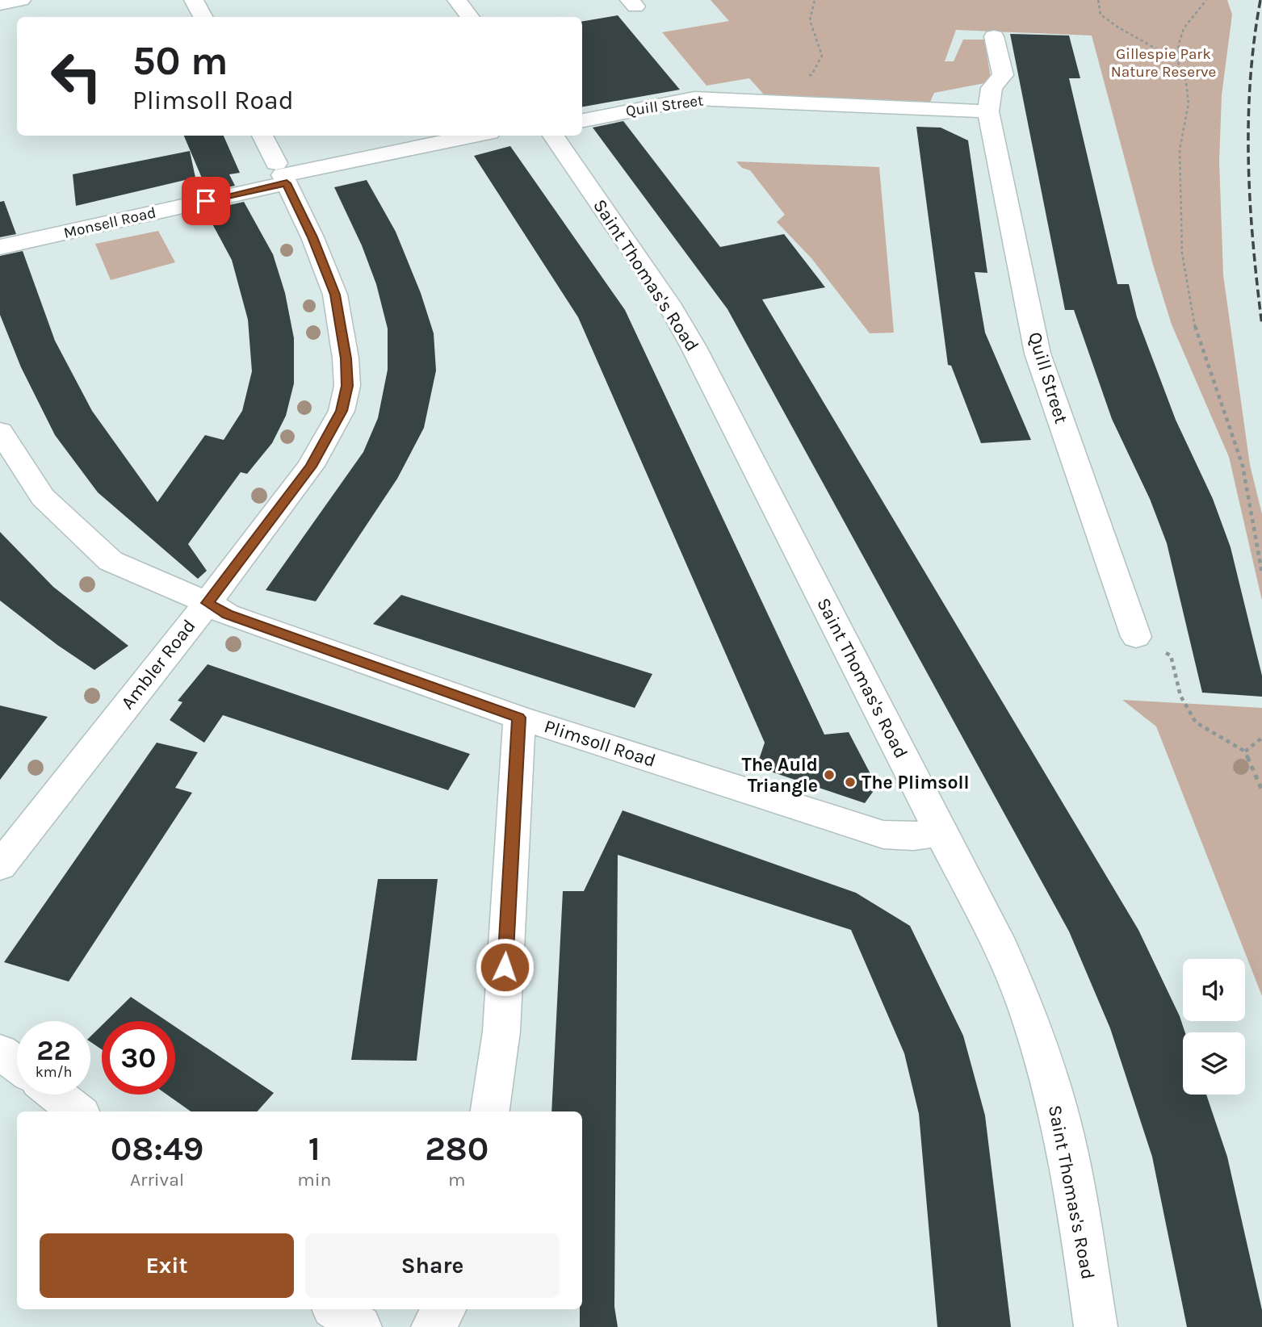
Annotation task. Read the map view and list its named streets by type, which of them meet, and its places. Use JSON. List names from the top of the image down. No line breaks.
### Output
{"streets":{"street":["Quill Street","Monsell Road","Saint Thomas's Road","Ambler Road","Plimsoll Road"]},"crossings":[["Monsell Road","Ambler Road"],["Saint Thomas's Road","Plimsoll Road"],["Ambler Road","Plimsoll Road"]],"parks":["Gillespie Park Nature Reserve"],"places":["The Auld Triangle","The Plimsoll"],"page":{"turn":["50 m","Plimsoll Road"],"speed":"22 km/h","limit":"30","eta":["08:49","Arrival","1","min","280","m"],"buttons":["Exit","Share"]}}
